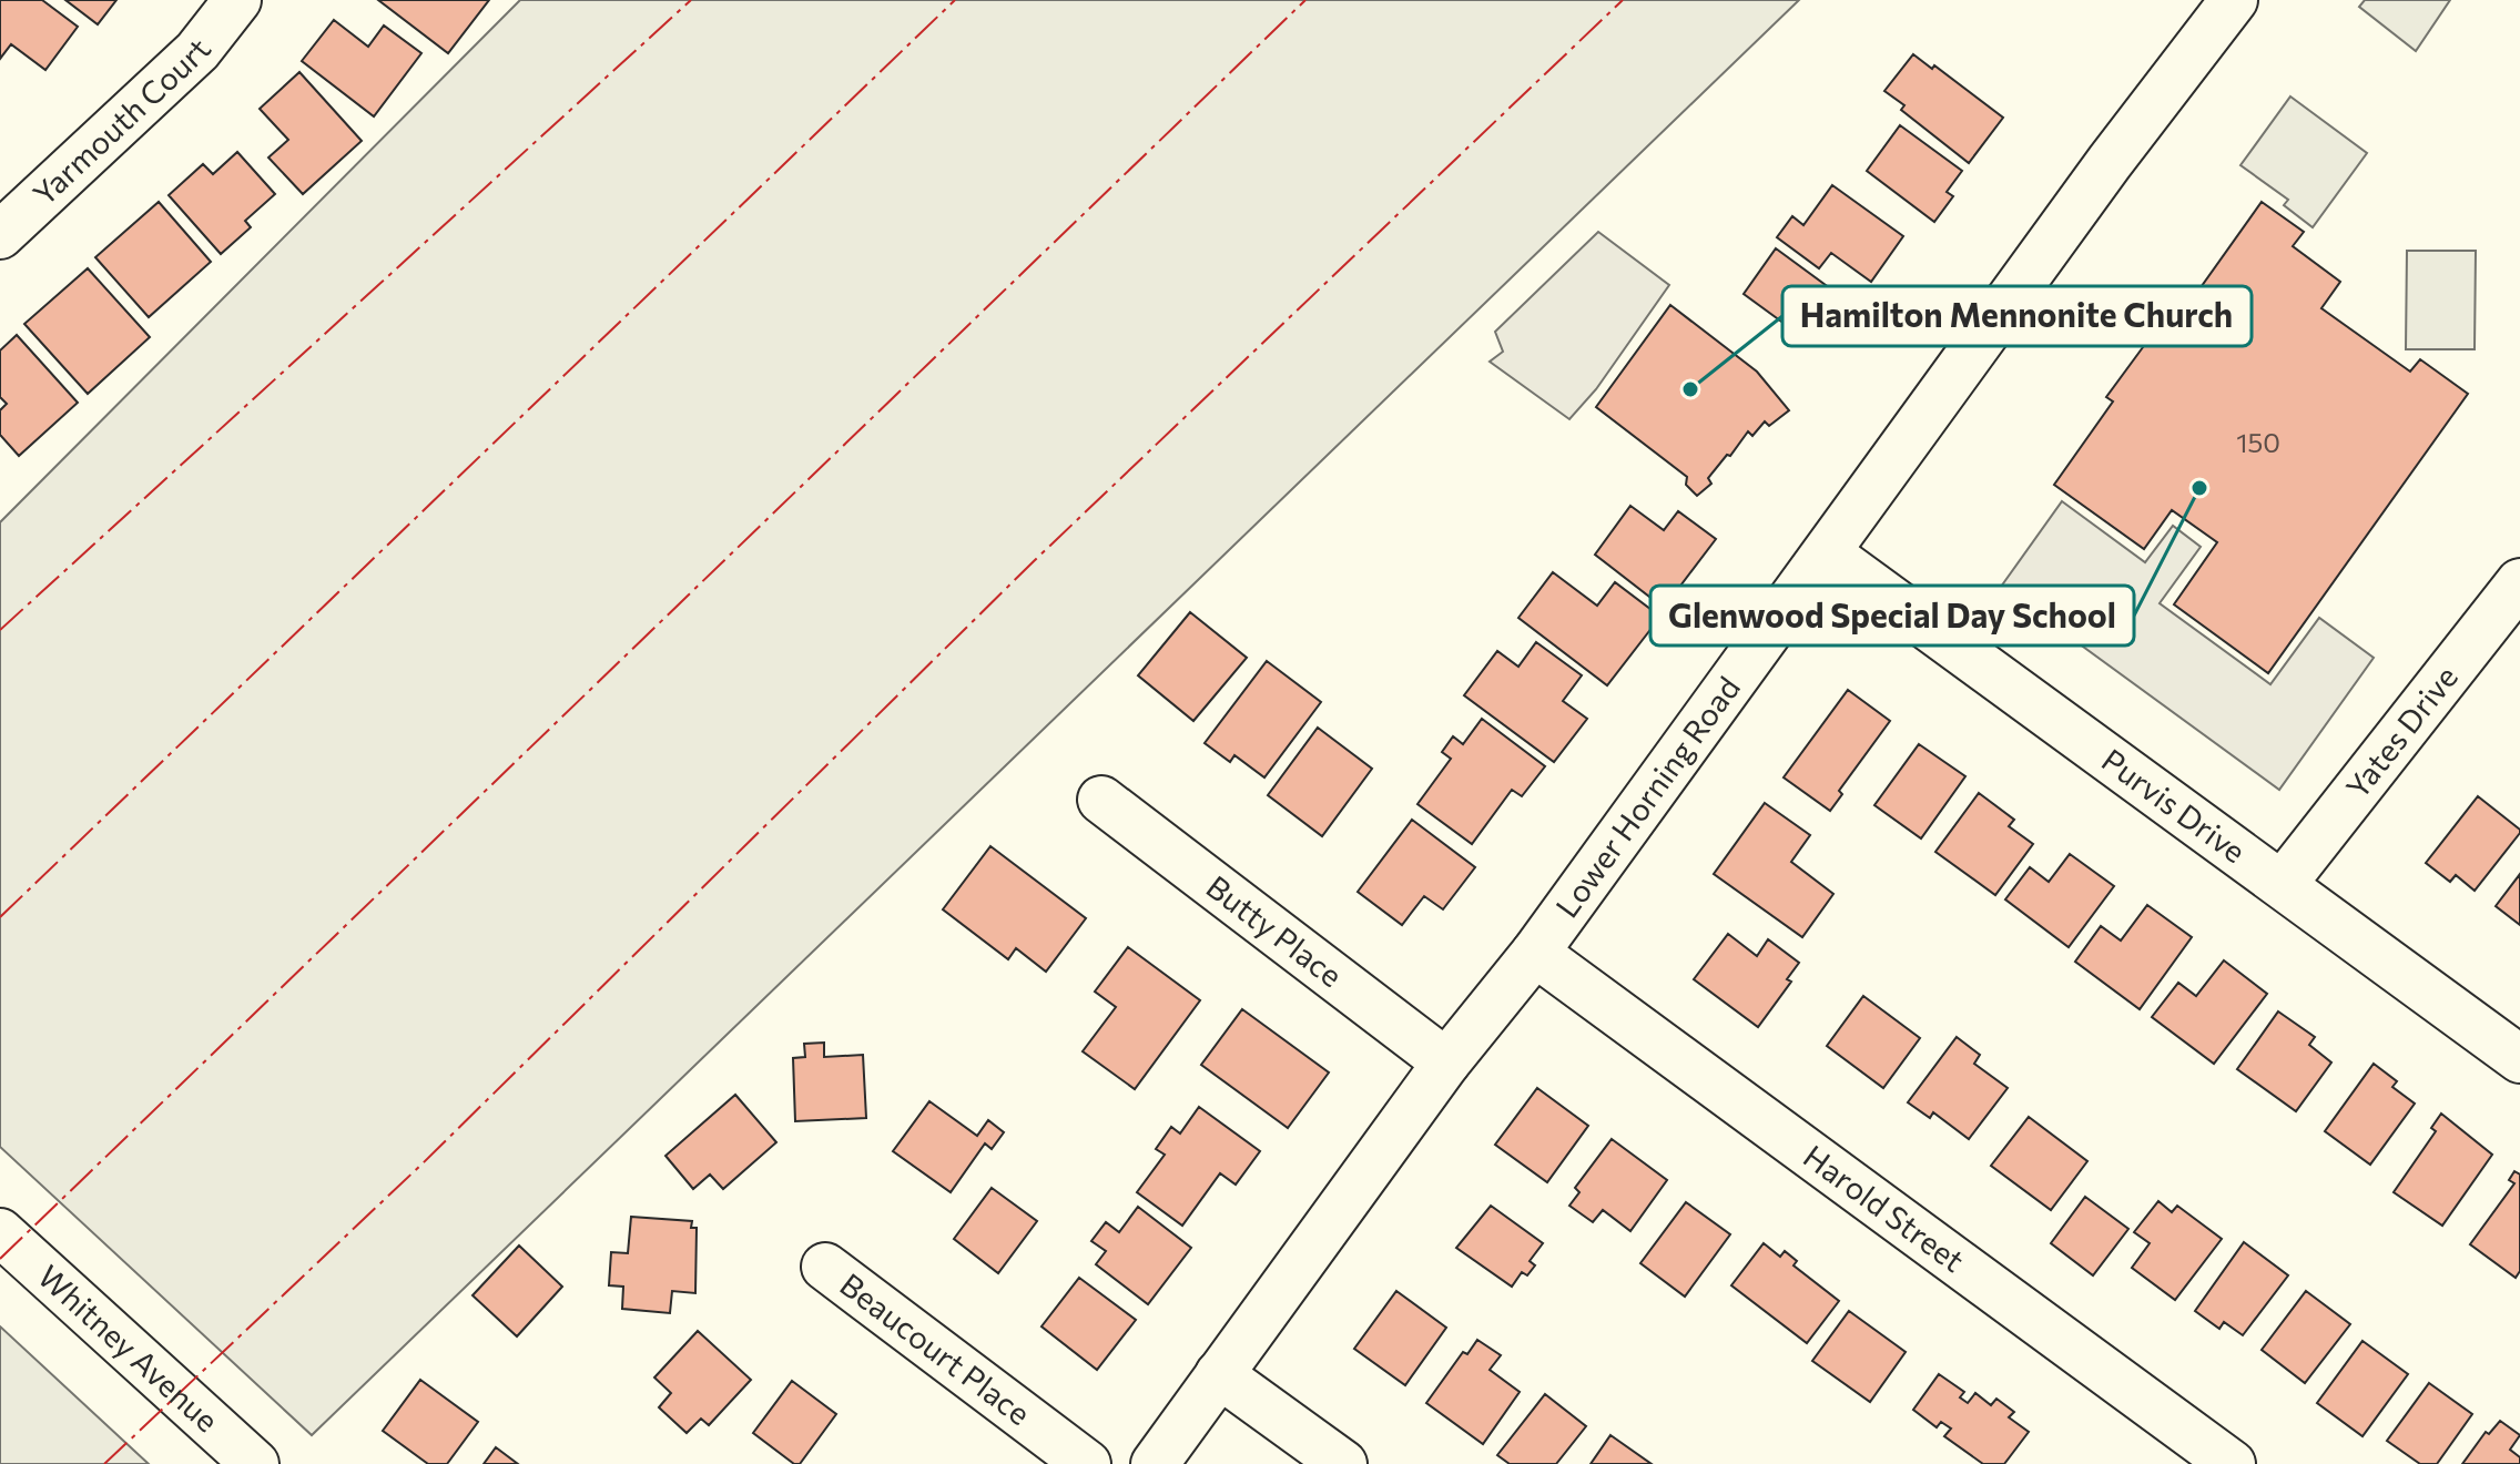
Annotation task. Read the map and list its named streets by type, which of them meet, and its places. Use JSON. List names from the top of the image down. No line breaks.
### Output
{"streets":{"street":["Yarmouth Court","Yates Drive","Lower Horning Road","Purvis Drive","Butty Place","Harold Street","Whitney Avenue","Beaucourt Place"]},"crossings":[["Yates Drive","Purvis Drive"],["Lower Horning Road","Purvis Drive"],["Lower Horning Road","Butty Place"],["Lower Horning Road","Harold Street"]],"places":["Hamilton Mennonite Church","Glenwood Special Day School"],"house_numbers":["150"]}
